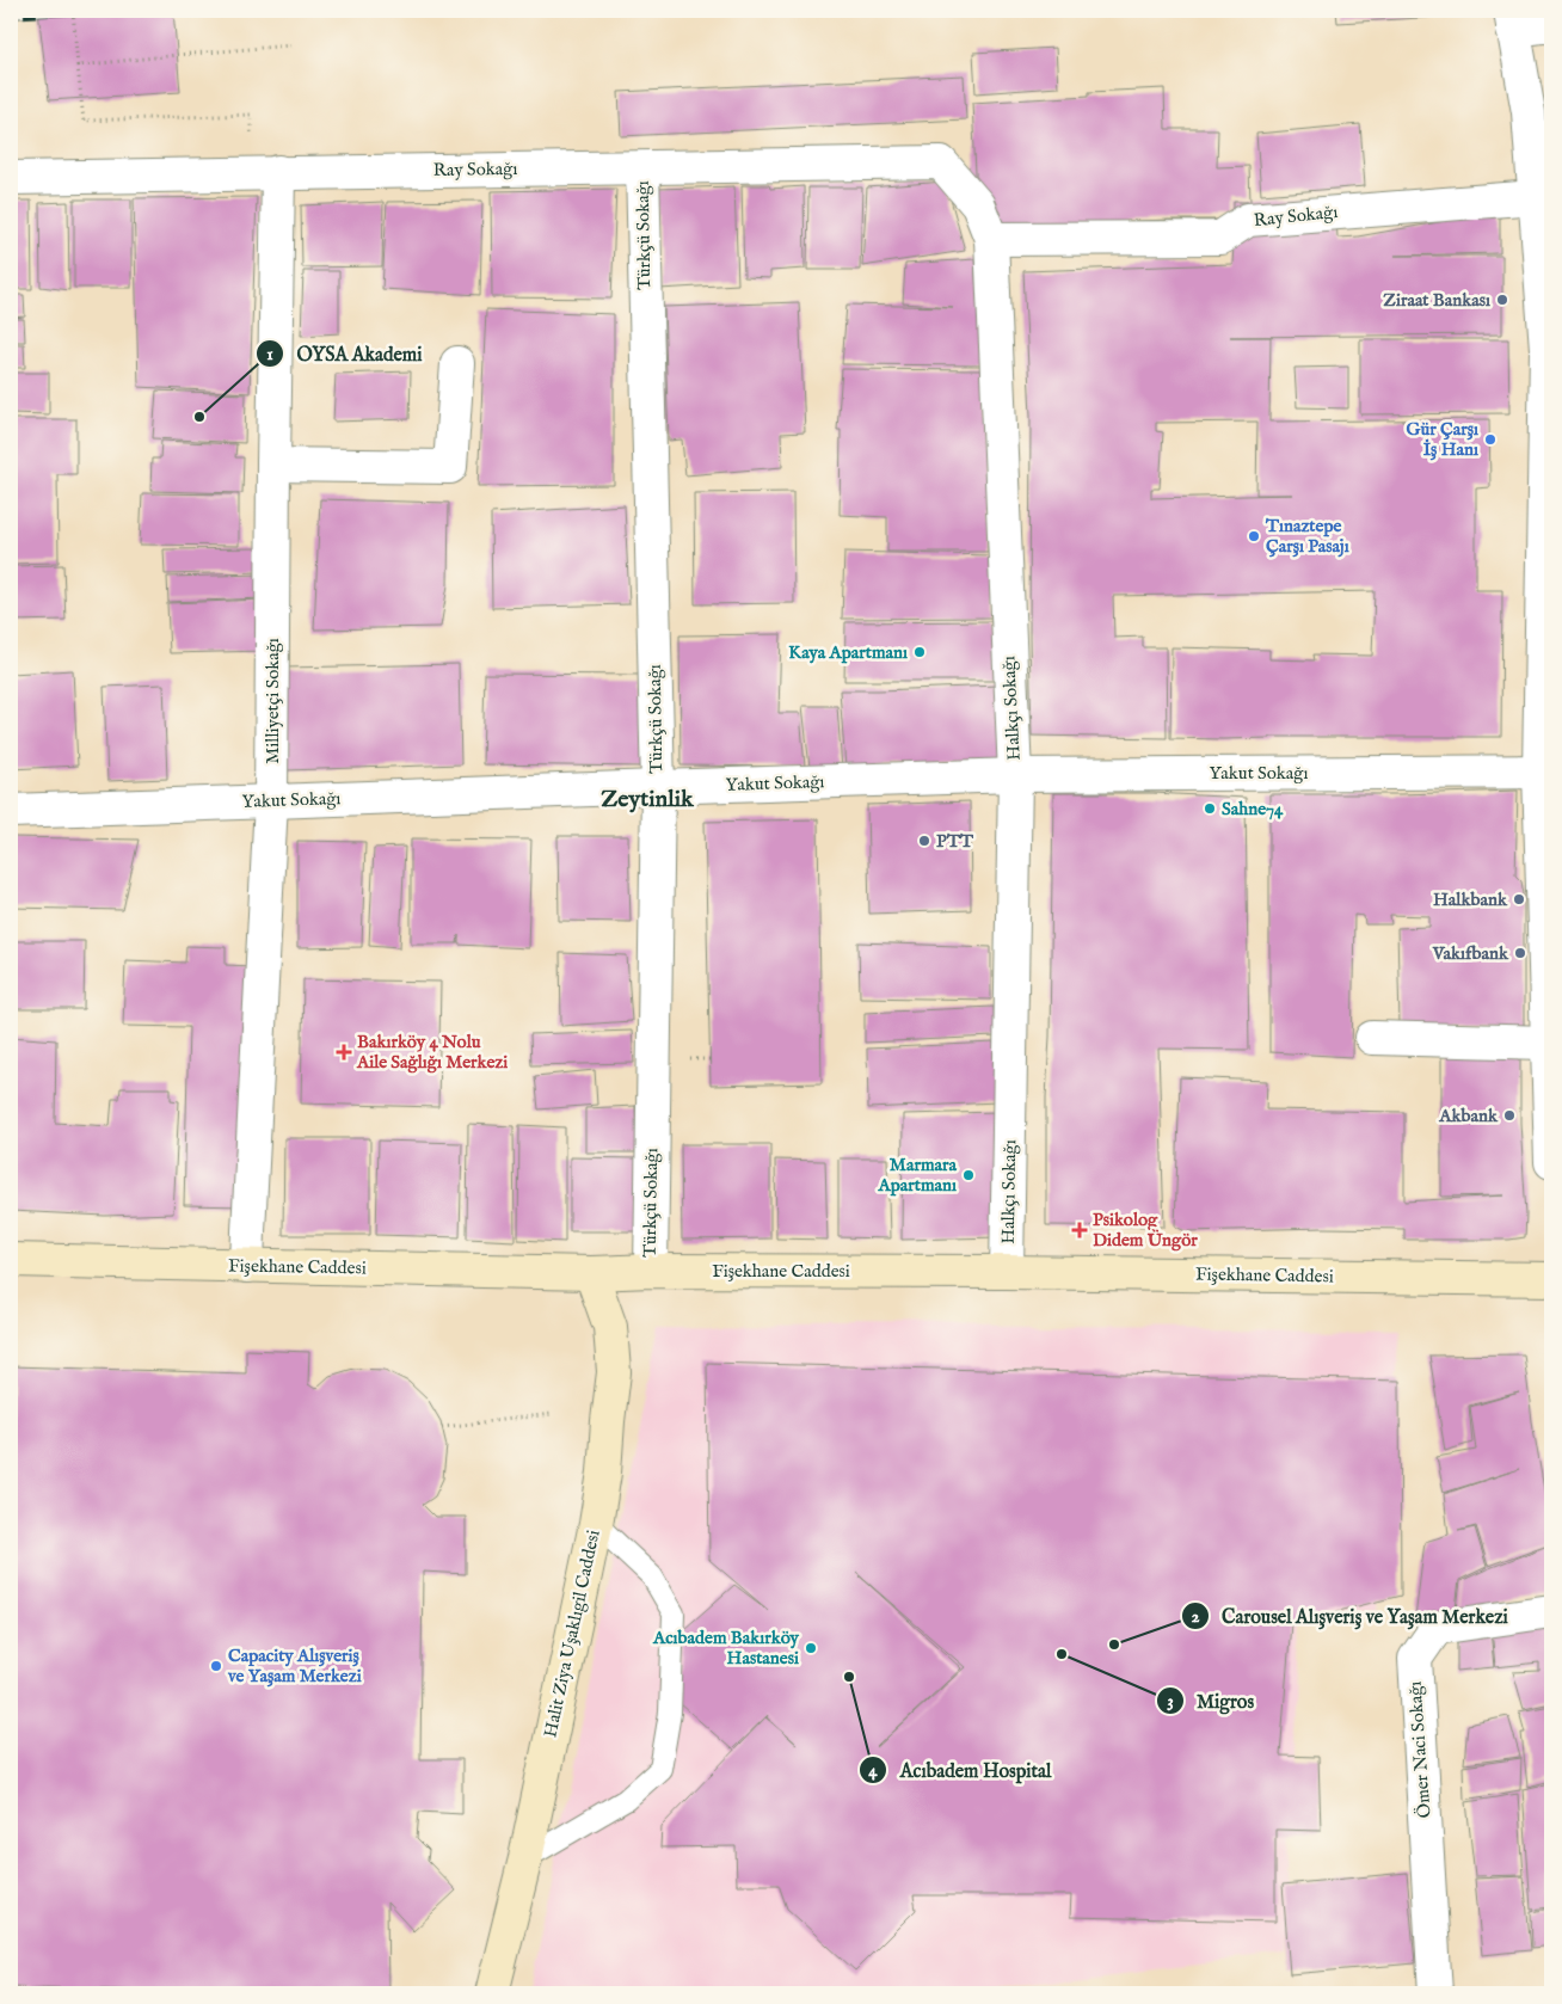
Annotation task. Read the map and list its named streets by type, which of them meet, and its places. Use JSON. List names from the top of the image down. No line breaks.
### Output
{"streets":{"main road":["Fişekhane Caddesi","Halit Ziya Uşaklıgil Caddesi"],"street":["Ray Sokağı","Türkçü Sokağı","Milliyetçi Sokağı","Halkçı Sokağı","Yakut Sokağı","Ömer Naci Sokağı"]},"crossings":[["Ray Sokağı","Türkçü Sokağı"],["Ray Sokağı","Milliyetçi Sokağı"],["Ray Sokağı","Halkçı Sokağı"],["Türkçü Sokağı","Yakut Sokağı"],["Türkçü Sokağı","Fişekhane Caddesi"],["Milliyetçi Sokağı","Yakut Sokağı"],["Milliyetçi Sokağı","Fişekhane Caddesi"],["Halkçı Sokağı","Yakut Sokağı"],["Halkçı Sokağı","Fişekhane Caddesi"],["Fişekhane Caddesi","Halit Ziya Uşaklıgil Caddesi"]],"districts":["Zeytinlik"],"places":{"other":["Ziraat Bankası","OYSA Akademi","Gür Çarşı İş Hanı","Tınaztepe Çarşı Pasajı","Kaya Apartmanı","Sahne74","PTT","Halkbank","Vakıfbank","Akbank","Marmara Apartmanı","Carousel Alışveriş ve Yaşam Merkezi","Acıbadem Bakırköy Hastanesi","Migros","Capacity Alışveriş ve Yaşam Merkezi","Acıbadem Hospital"],"health":["Bakırköy 4 Nolu Aile Sağlığı Merkezi","Psikolog Didem Üngör"]}}
